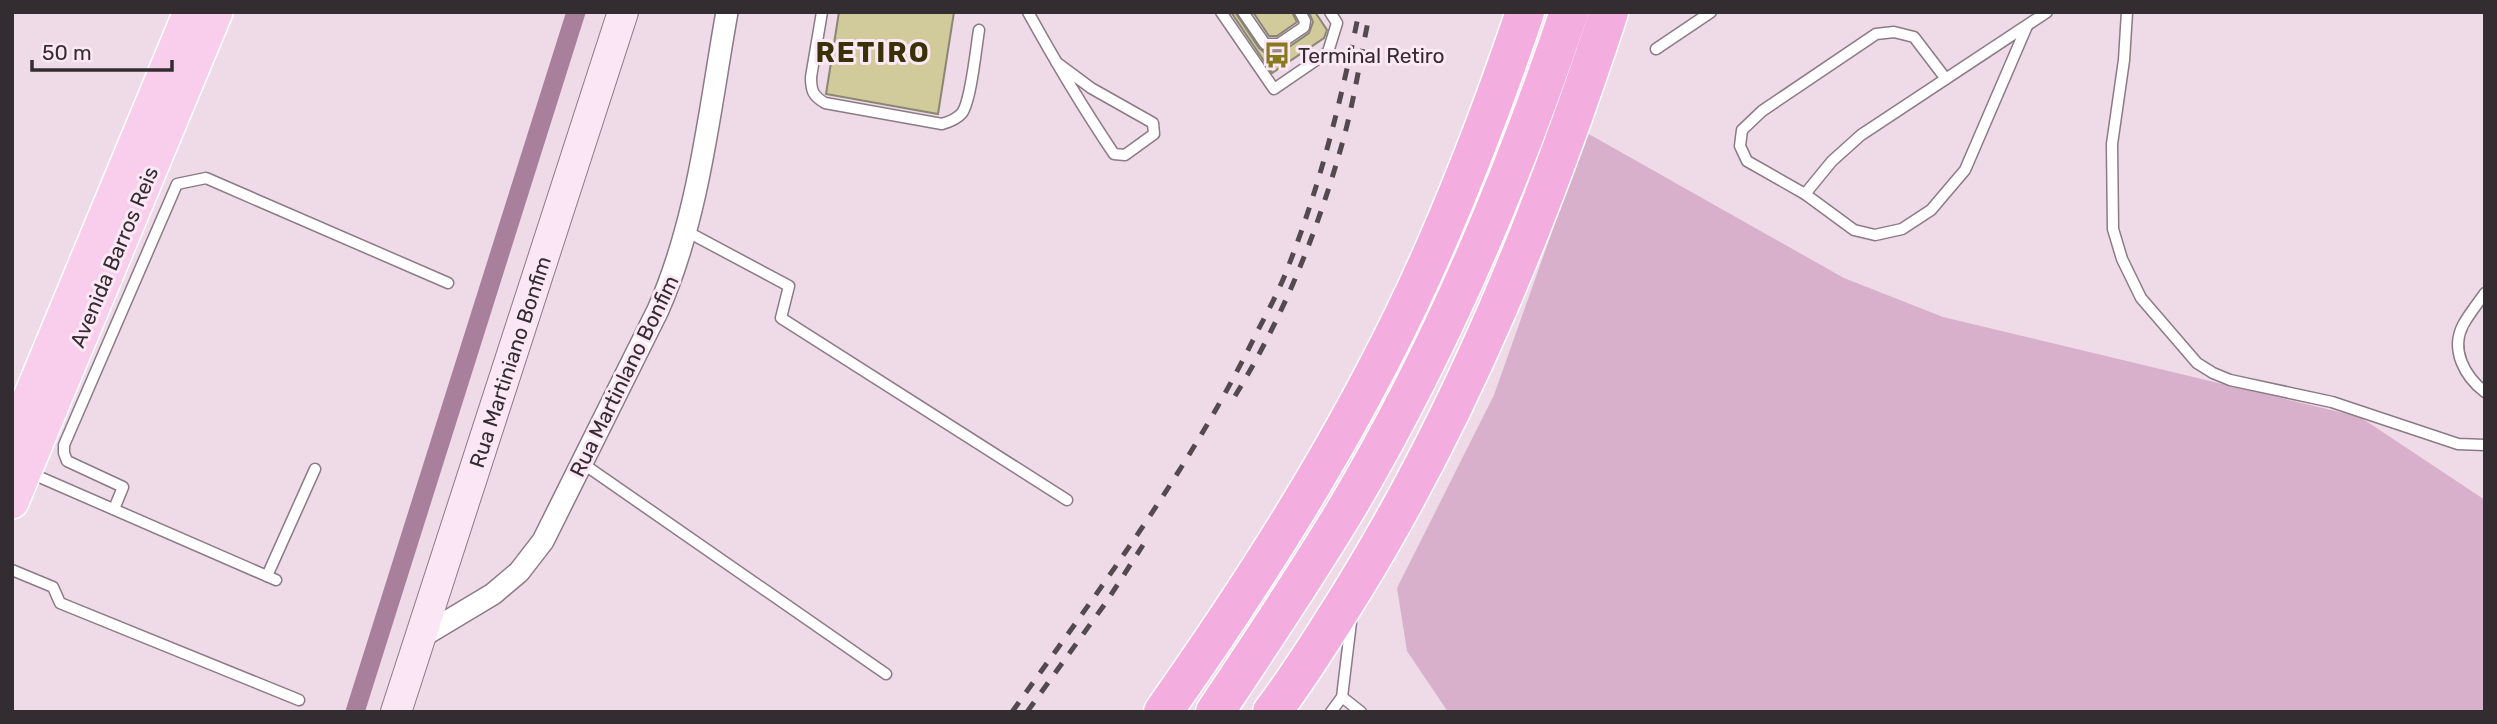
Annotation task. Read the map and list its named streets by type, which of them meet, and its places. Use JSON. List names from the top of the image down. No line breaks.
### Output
{"streets":{"main road":["Avenida Barros Reis"],"street":["Rua Martiniano Bonfim","Rua Martinlano Bonfim"]},"crossings":[["Rua Martiniano Bonfim","Rua Martinlano Bonfim"]],"districts":["RETIRO"],"places":{"bus stop":["Terminal Retiro"]},"scale_bar":"50 m"}
